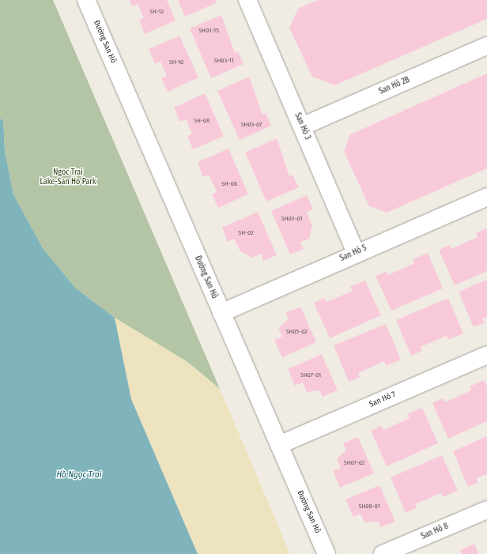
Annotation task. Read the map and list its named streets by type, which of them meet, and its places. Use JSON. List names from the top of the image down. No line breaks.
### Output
{"streets":{"street":["Đường San Hô","San Hô 2B","San Hô 3","San Hô 5","San Hô 7","San Hô 8"]},"crossings":[["Đường San Hô","San Hô 5"],["Đường San Hô","San Hô 7"],["San Hô 2B","San Hô 3"],["San Hô 3","San Hô 5"]],"water":["Hồ Ngọc Trai"],"parks":["Ngoc Trai Lake-San Ho Park"],"house_numbers":["SH-12","SH03-15","SH03-11","SH-10","SH-08","SH03-07","SH-06","SH03-01","SH-02","SH05-02","SH07-01","SH07-02","SH08-01"]}
